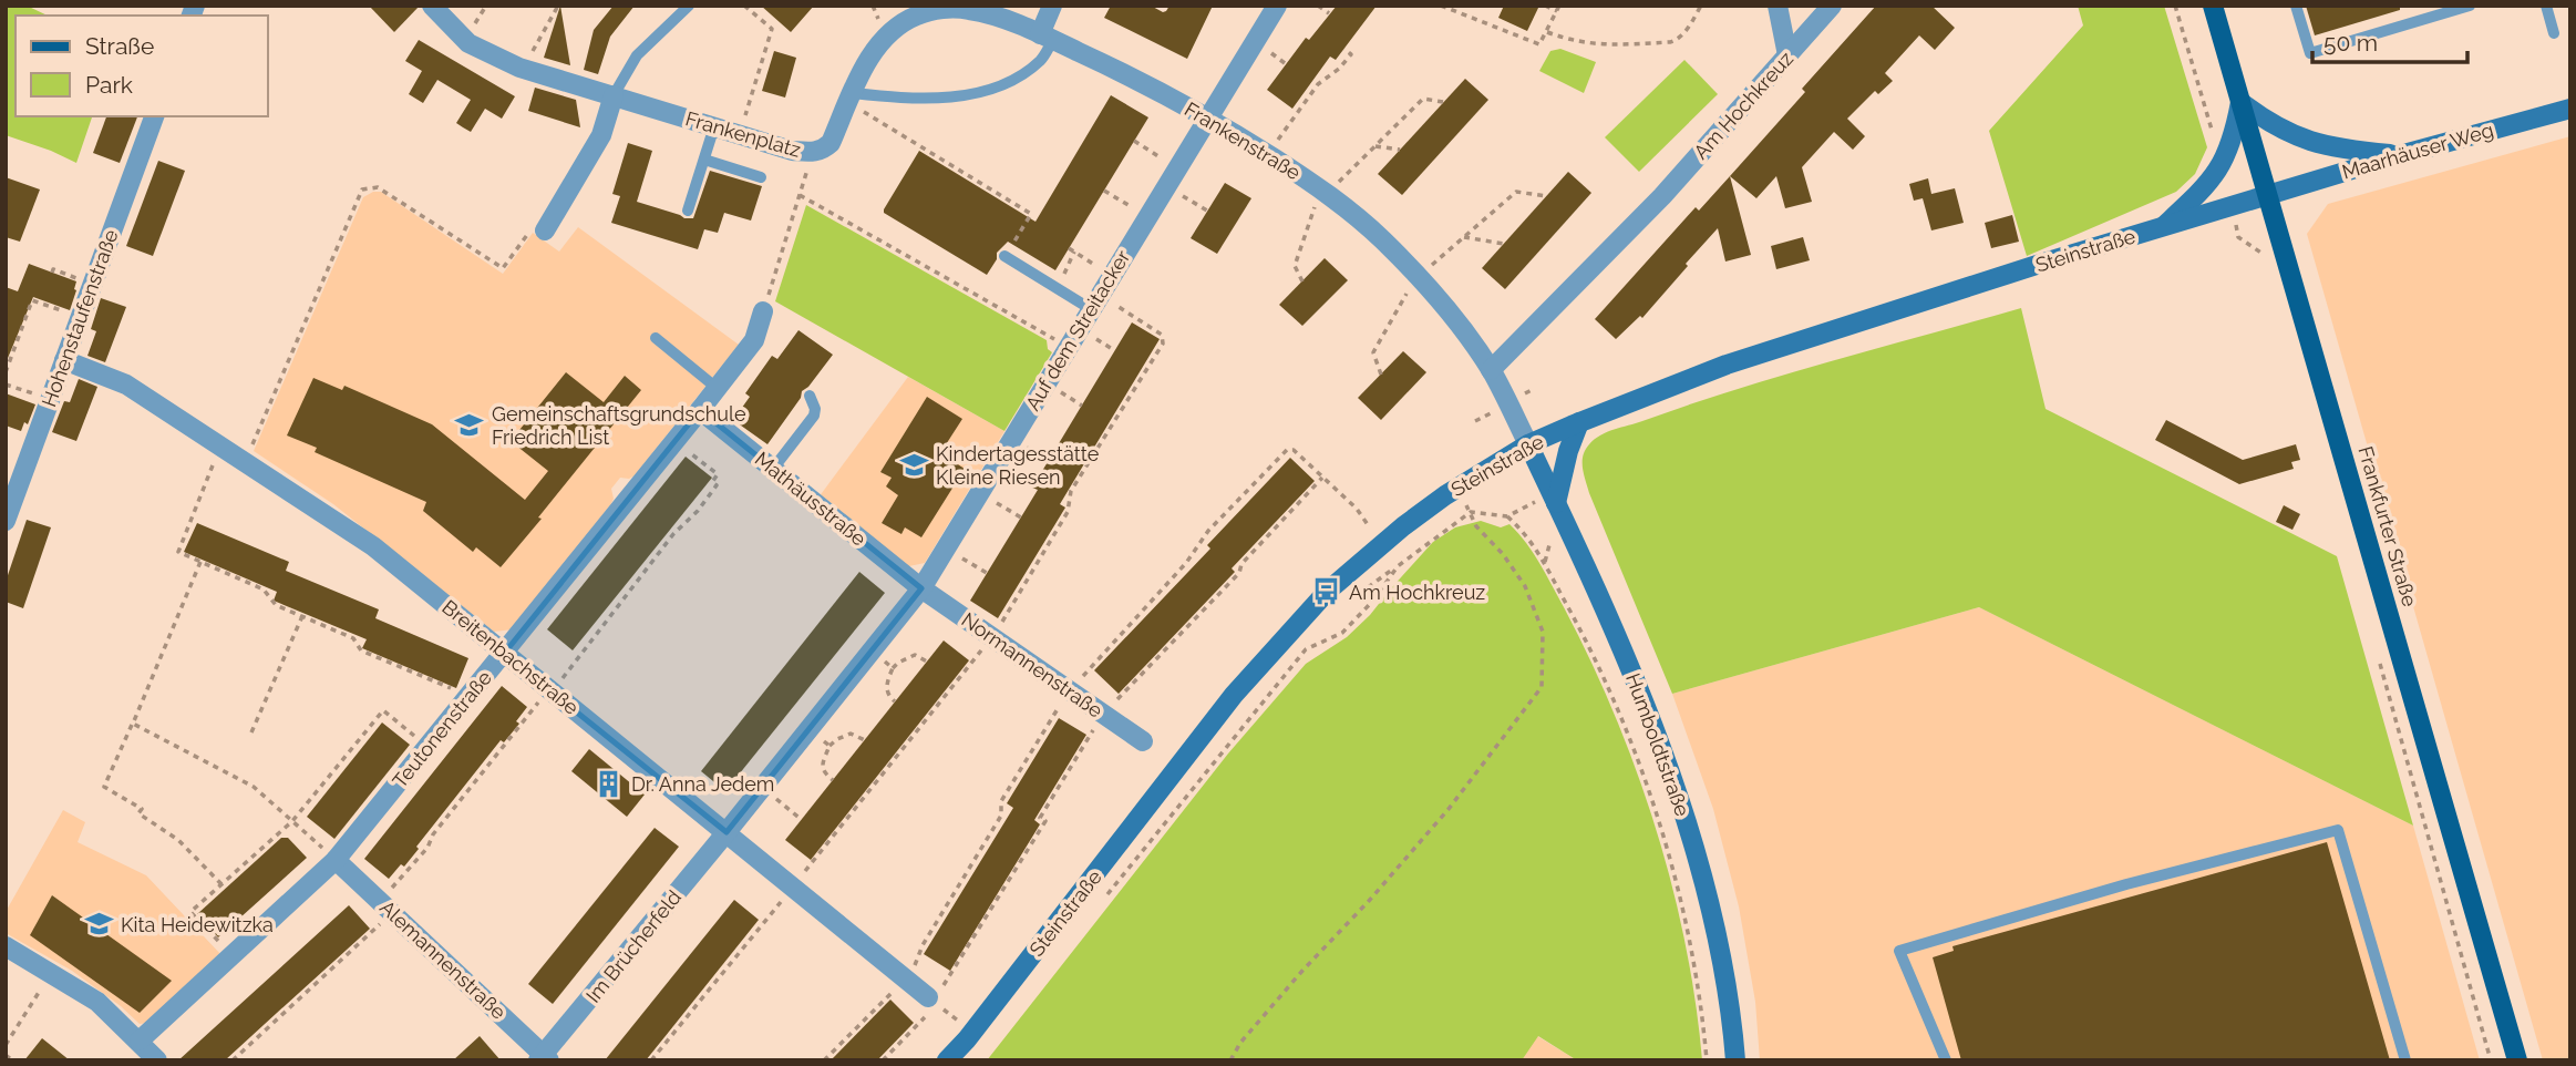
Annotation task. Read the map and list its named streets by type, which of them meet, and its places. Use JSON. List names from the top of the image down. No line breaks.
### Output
{"streets":{"main road":["Maarhäuser Weg","Steinstraße","Frankfurter Straße","Humboldtstraße"],"street":["Am Hochkreuz","Frankenplatz","Frankenstraße","Hohenstaufenstraße","Auf dem Streitacker","Mathäusstraße","Breitenbachstraße","Normannenstraße","Teutonenstraße","Im Brücherfeld","Alemannenstraße"]},"crossings":[["Am Hochkreuz","Frankenstraße"],["Frankenplatz","Frankenstraße"],["Frankenstraße","Steinstraße"],["Frankenstraße","Auf dem Streitacker"],["Frankenstraße","Humboldtstraße"],["Maarhäuser Weg","Steinstraße"],["Maarhäuser Weg","Frankfurter Straße"],["Steinstraße","Frankfurter Straße"],["Steinstraße","Humboldtstraße"],["Hohenstaufenstraße","Breitenbachstraße"],["Auf dem Streitacker","Mathäusstraße"],["Auf dem Streitacker","Breitenbachstraße"],["Auf dem Streitacker","Normannenstraße"],["Auf dem Streitacker","Im Brücherfeld"],["Mathäusstraße","Normannenstraße"],["Mathäusstraße","Teutonenstraße"],["Breitenbachstraße","Teutonenstraße"],["Breitenbachstraße","Im Brücherfeld"],["Teutonenstraße","Alemannenstraße"],["Im Brücherfeld","Alemannenstraße"]],"places":{"school or university":["Gemeinschaftsgrundschule Friedrich List","Kindertagesstätte Kleine Riesen","Kita Heidewitzka"],"bus stop":["Am Hochkreuz"],"building":["Dr. Anna Jedem"]},"legend":["Straße","Park"],"scale_bar":"50 m"}
